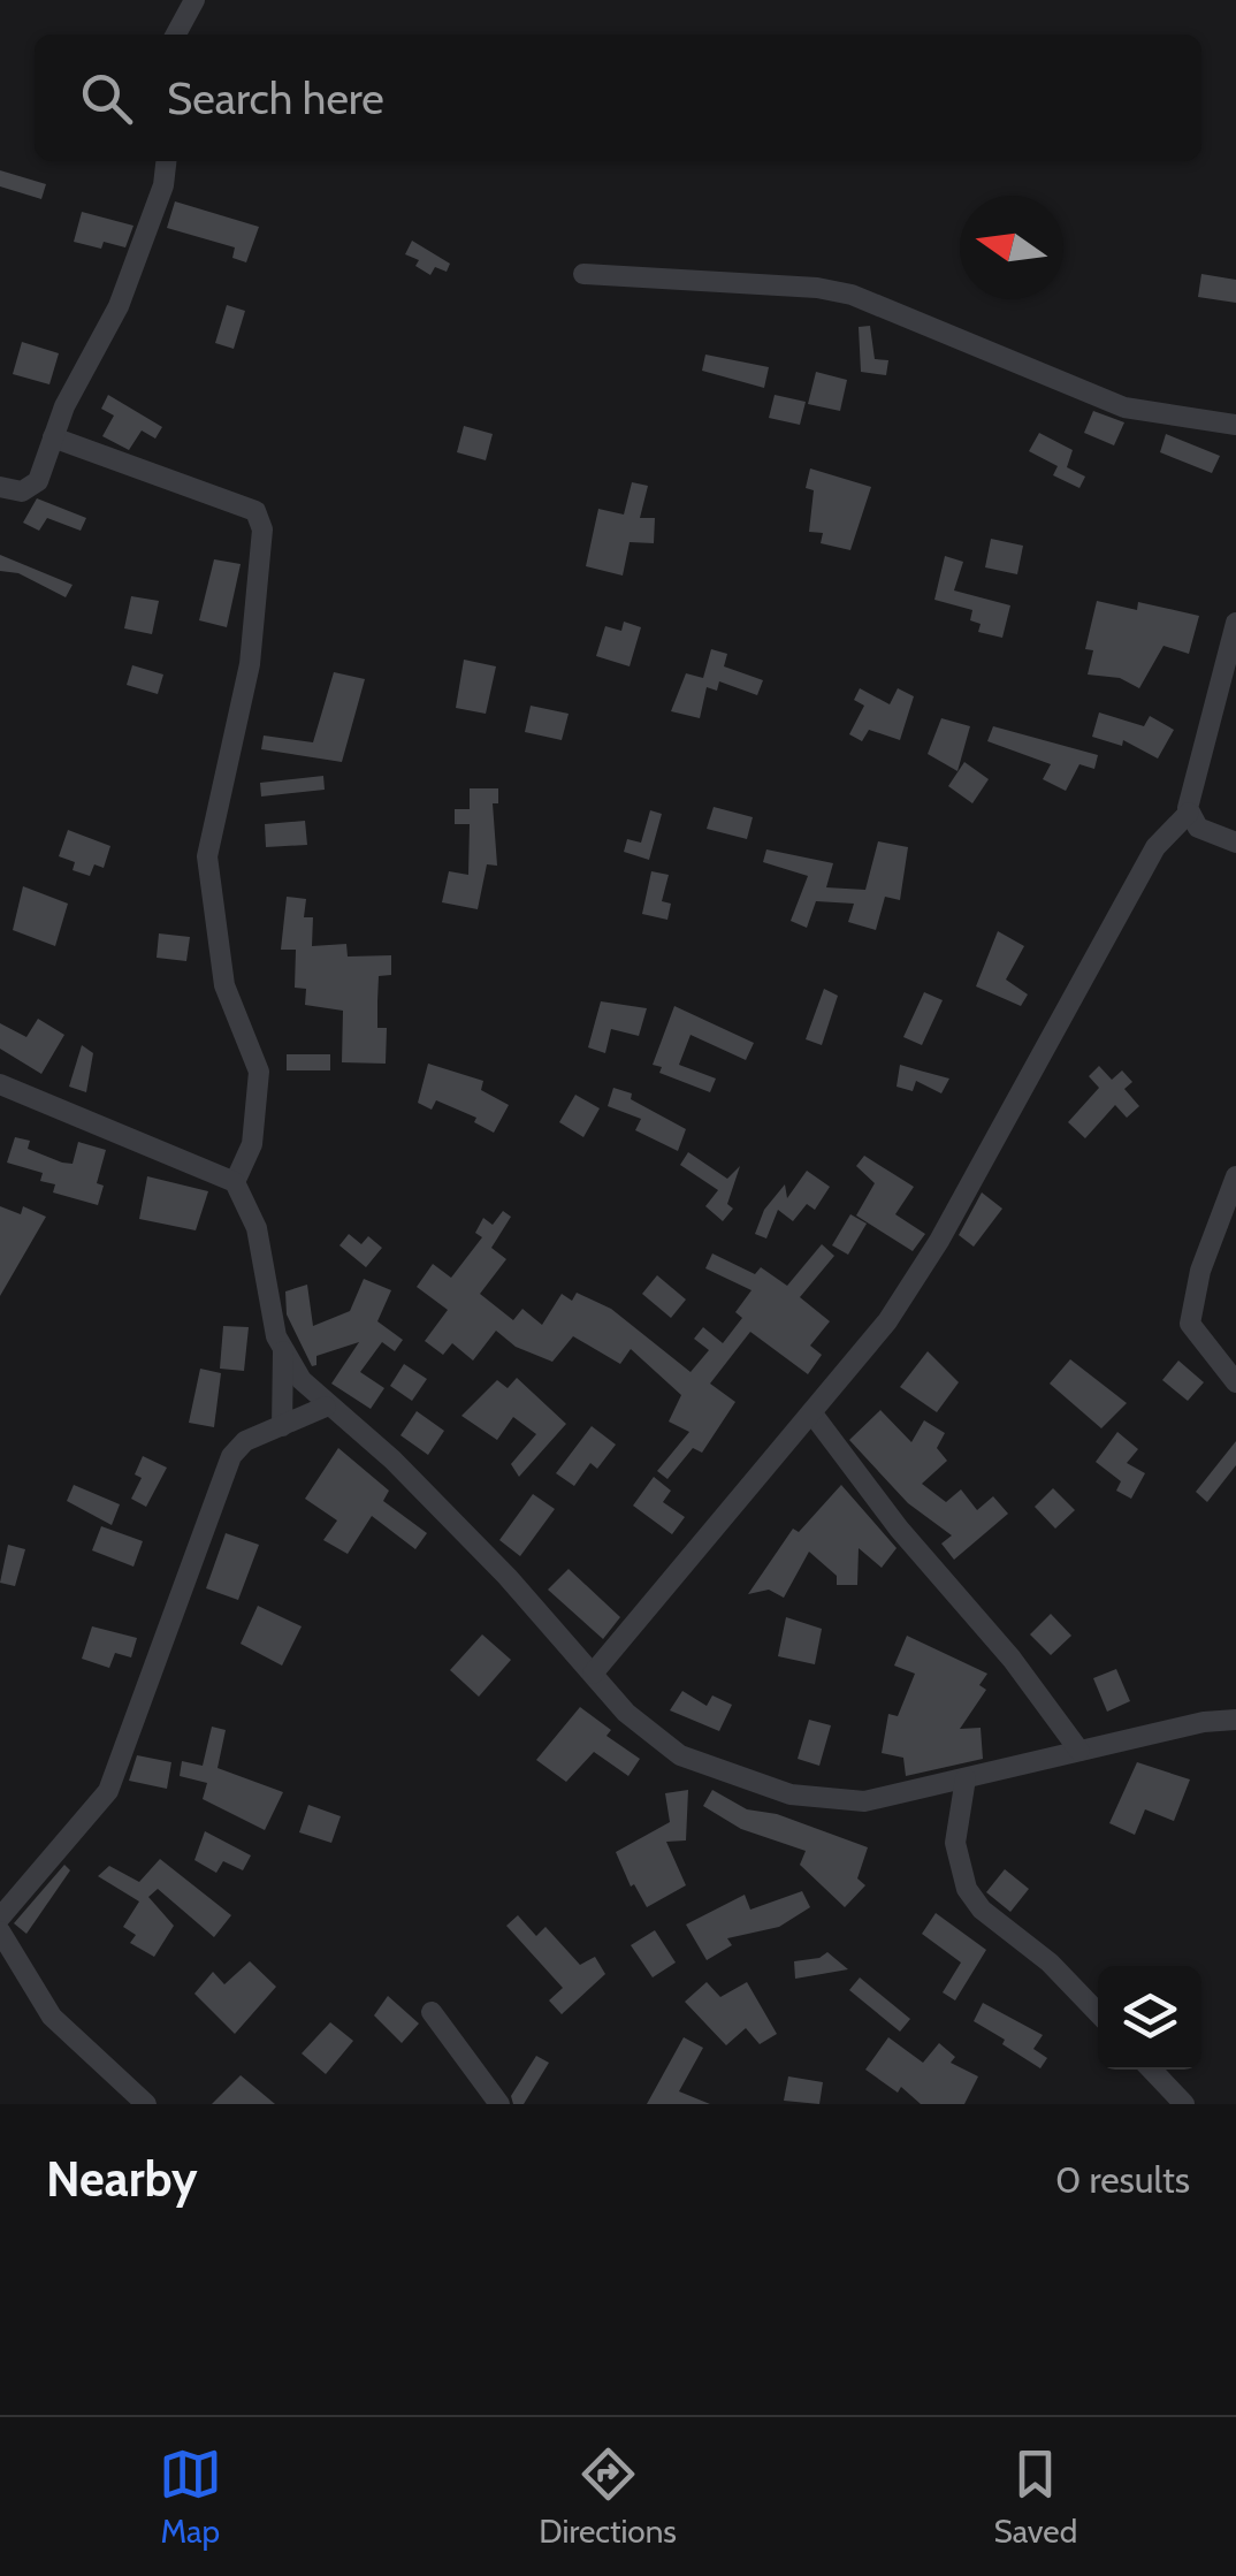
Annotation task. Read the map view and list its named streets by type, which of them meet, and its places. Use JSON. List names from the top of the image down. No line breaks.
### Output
{"north":"left","page":{"search":"Search here","heading":["Nearby","0 results"],"nav":["Map","Directions","Saved"]}}
